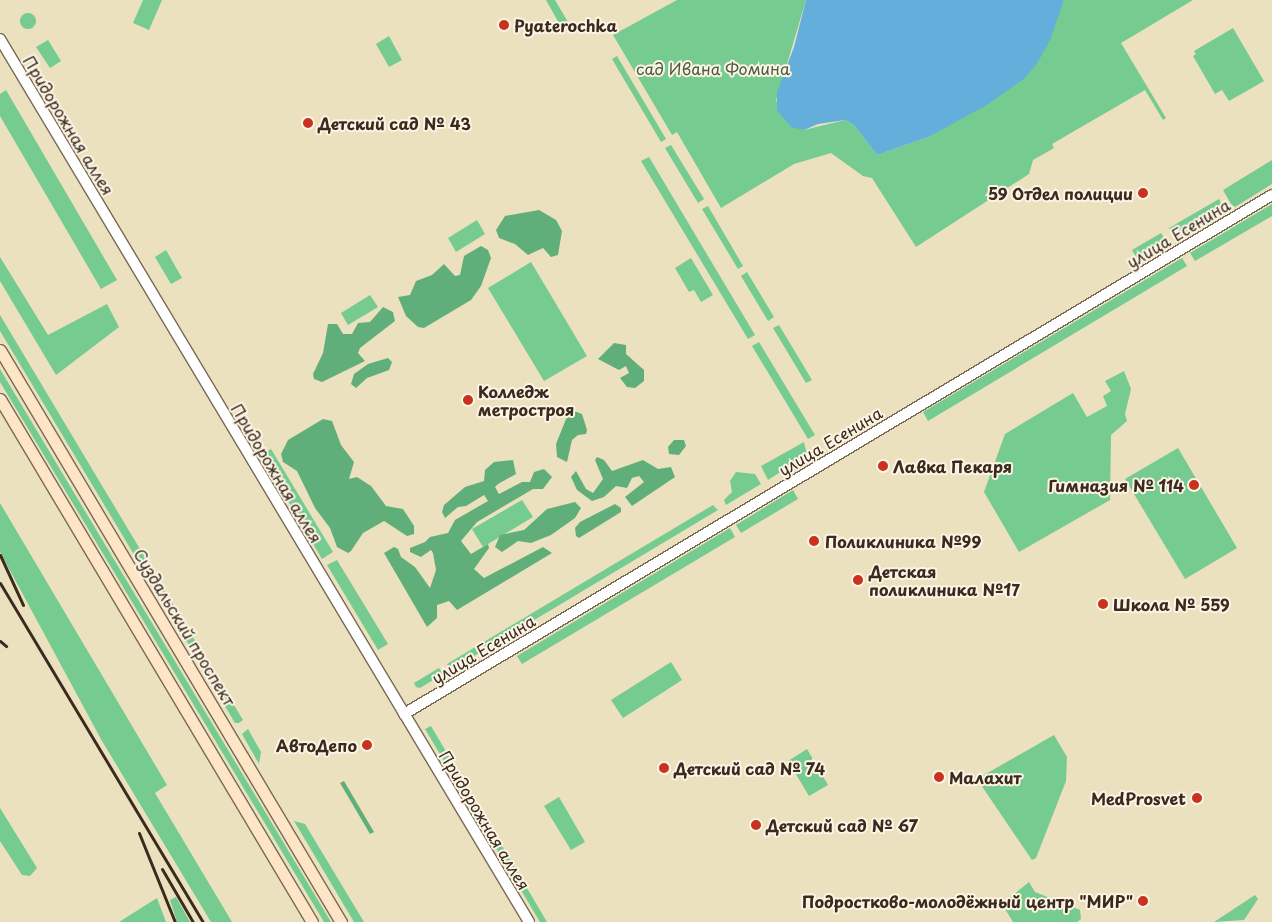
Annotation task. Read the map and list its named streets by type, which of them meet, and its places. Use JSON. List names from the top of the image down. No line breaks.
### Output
{"streets":{"main road":["Суздальский проспект"],"street":["Придорожная аллея","улица Есенина"]},"crossings":[["Придорожная аллея","улица Есенина"]],"parks":["сад Ивана Фомина"],"places":["Pyaterochka","Детский сад № 43","59 Отдел полиции","Колледж метростроя","Лавка Пекаря","Гимназия № 114","Поликлиника №99","Детская поликлиника №17","Школа № 559","АвтоДепо","Детский сад № 74","Малахит","MedProsvet","Детский сад № 67","Подростково-молодёжный центр \"МИР\""]}
